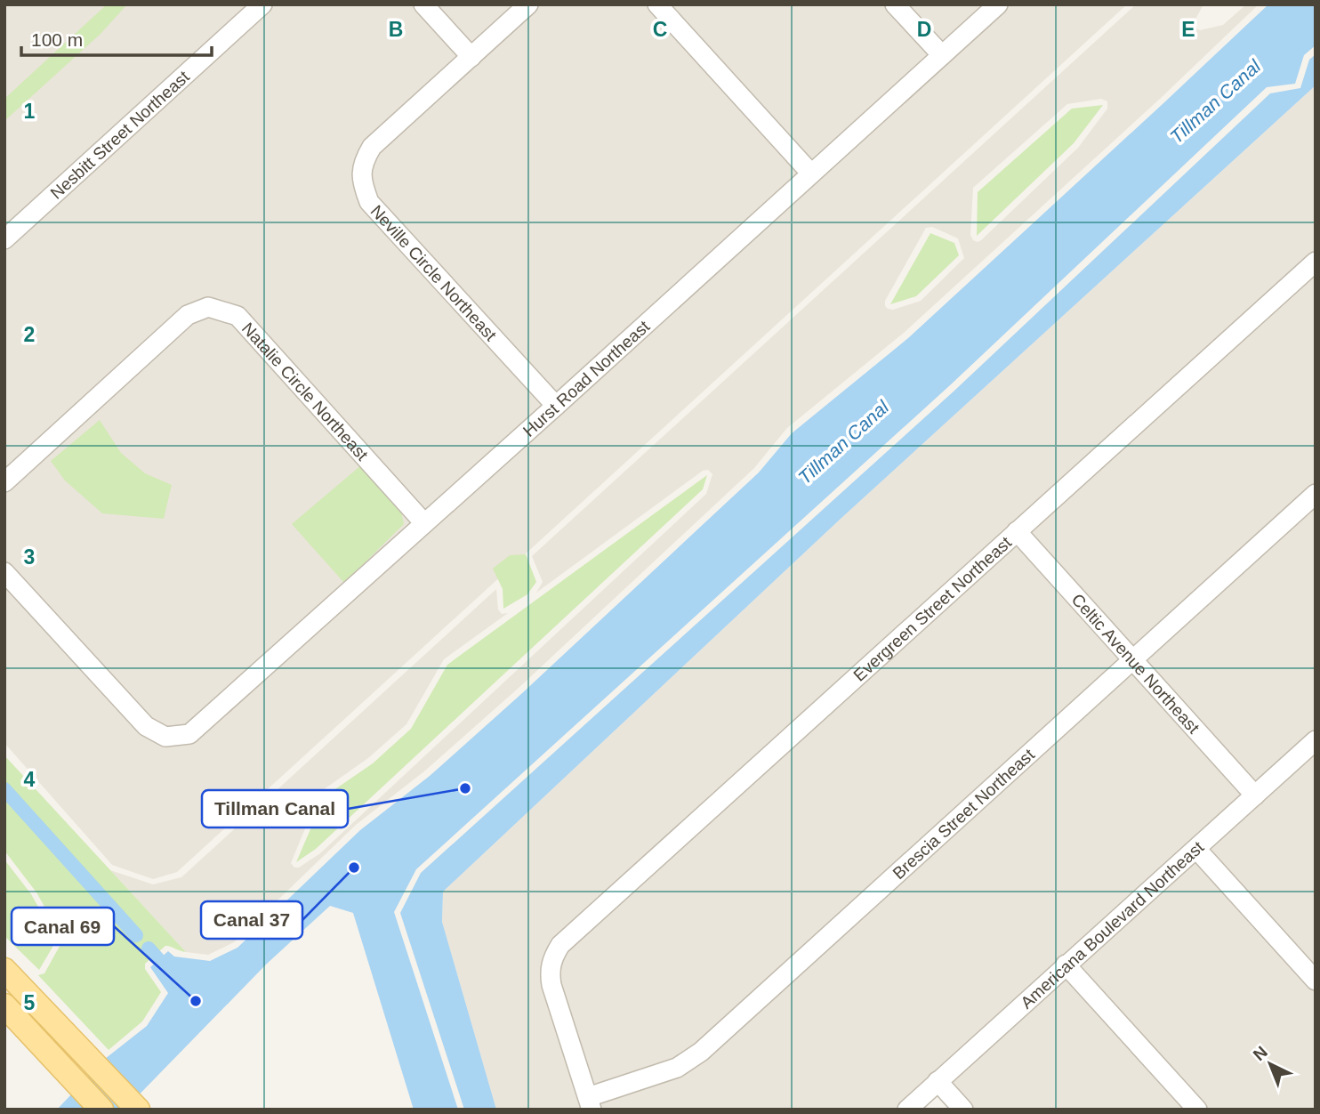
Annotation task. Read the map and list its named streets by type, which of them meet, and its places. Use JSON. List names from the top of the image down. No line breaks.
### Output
{"streets":{"street":["Nesbitt Street Northeast","Neville Circle Northeast","Hurst Road Northeast","Natalie Circle Northeast","Evergreen Street Northeast","Celtic Avenue Northeast","Brescia Street Northeast","Americana Boulevard Northeast"]},"crossings":[["Neville Circle Northeast","Hurst Road Northeast"],["Hurst Road Northeast","Natalie Circle Northeast"],["Evergreen Street Northeast","Celtic Avenue Northeast"],["Evergreen Street Northeast","Brescia Street Northeast"],["Celtic Avenue Northeast","Brescia Street Northeast"],["Celtic Avenue Northeast","Americana Boulevard Northeast"]],"water":["Tillman Canal"],"places":["Tillman Canal","Canal 37","Canal 69"],"scale_bar":"100 m","north":"top left","grid":{"columns":["B","C","D","E"],"rows":["1","2","3","4","5"]}}
